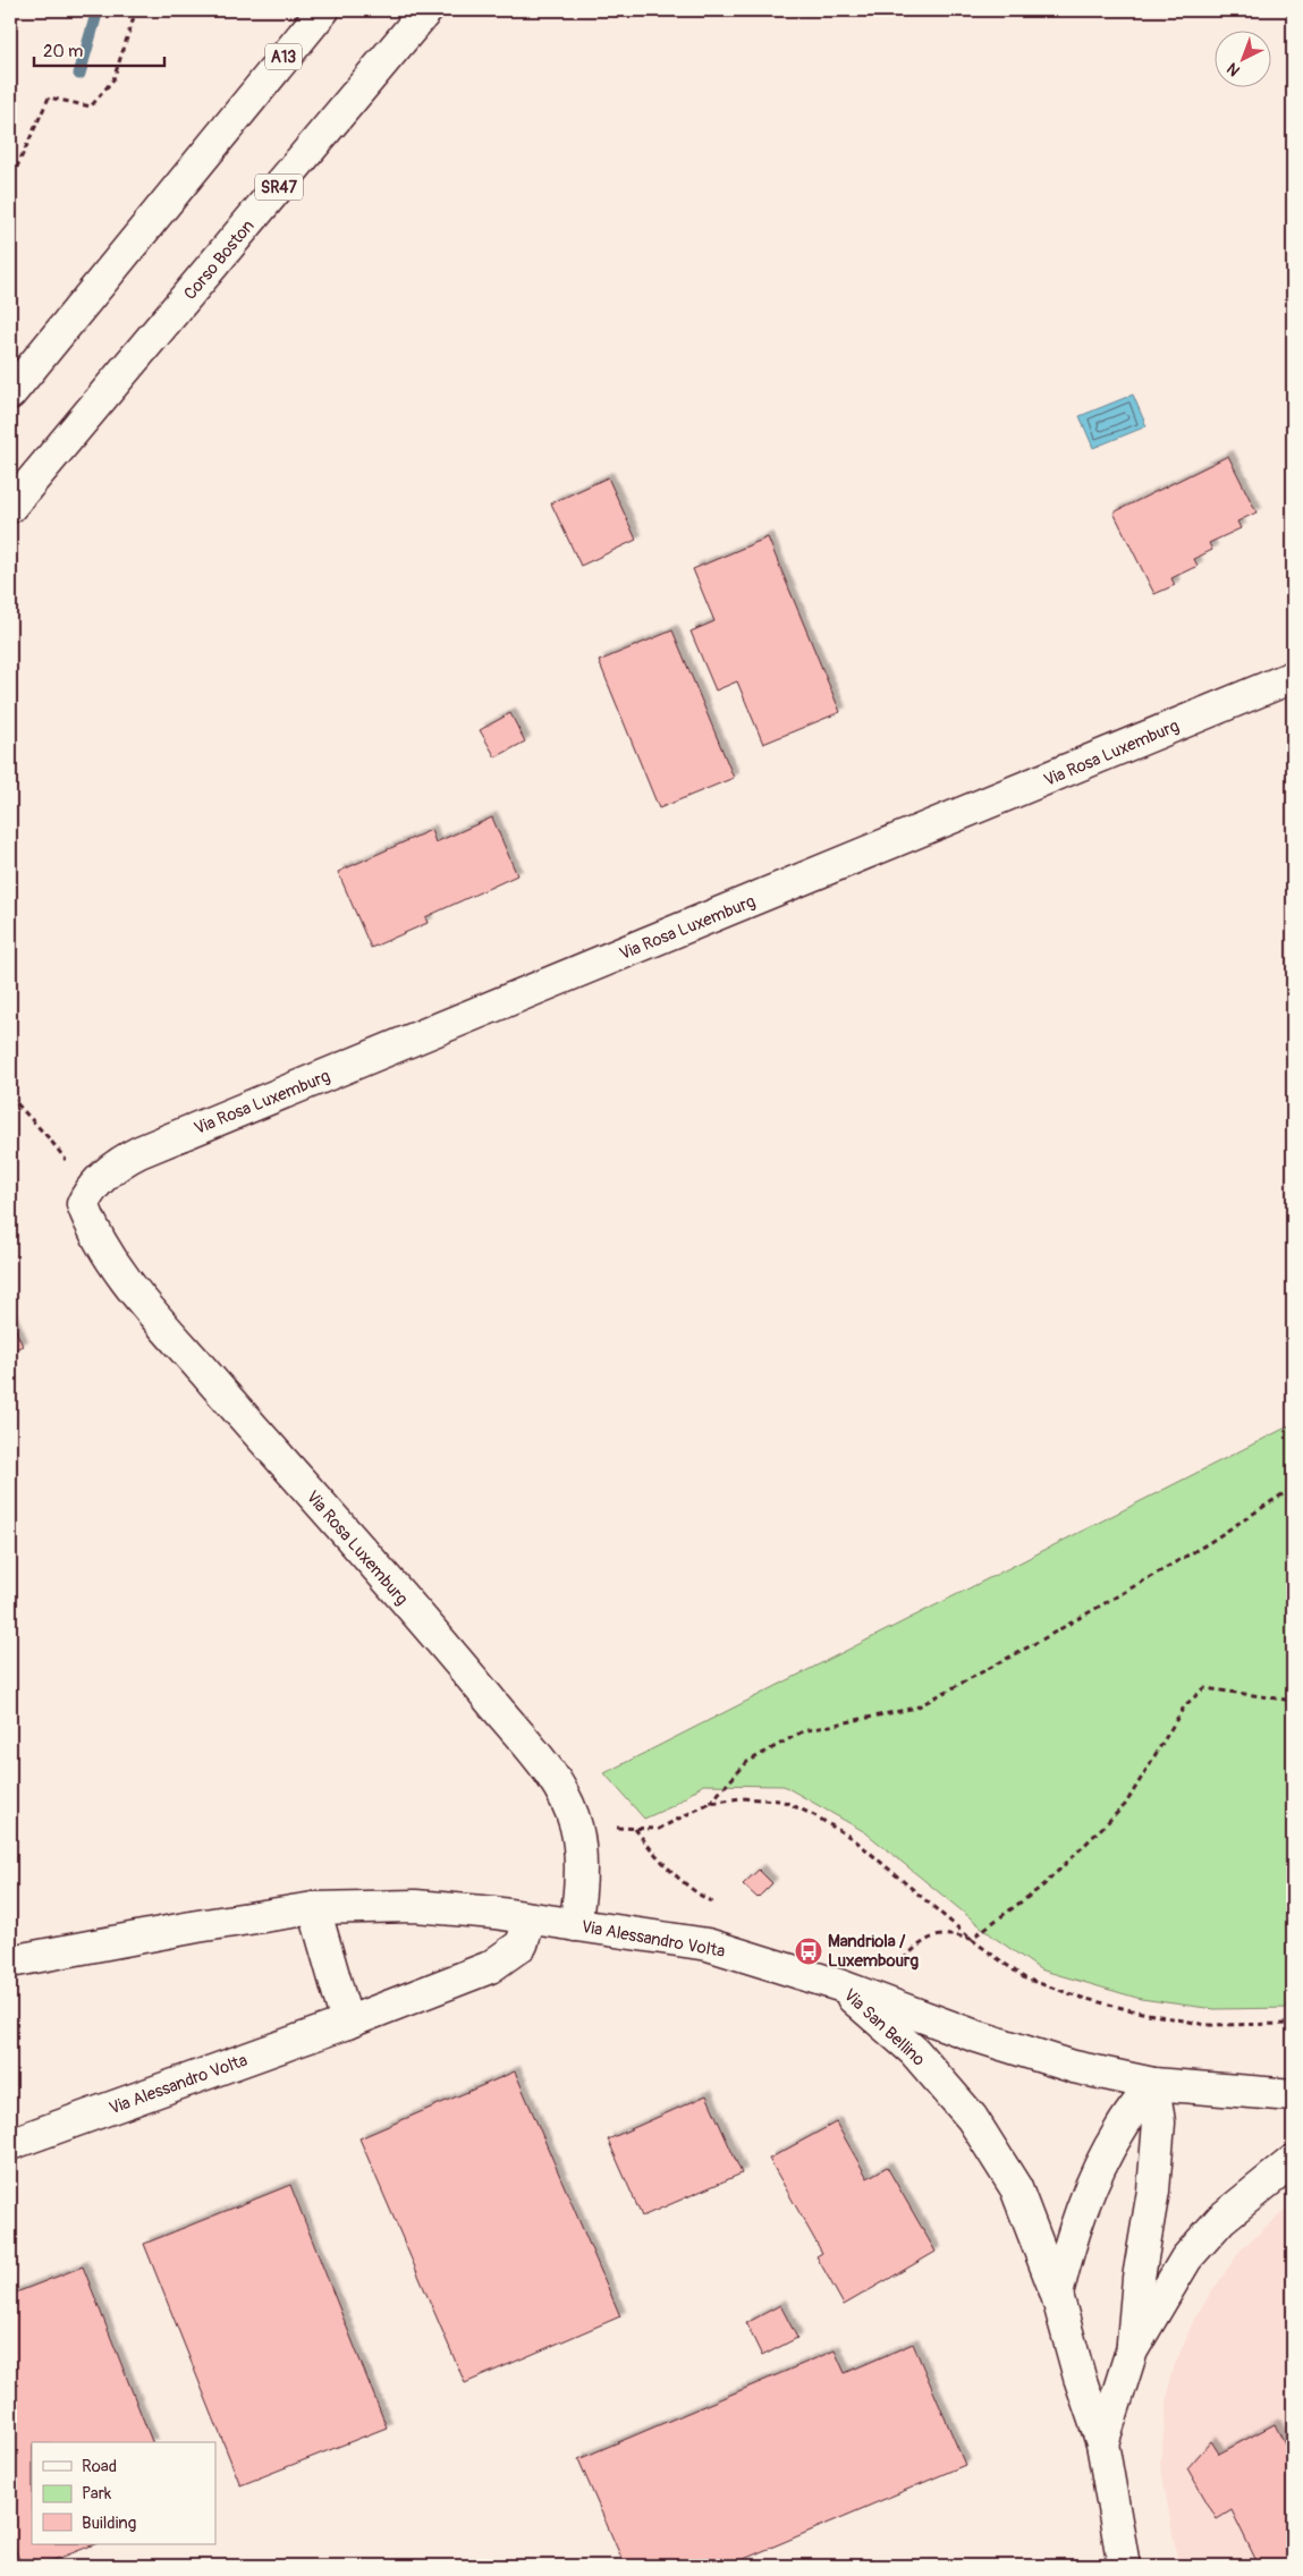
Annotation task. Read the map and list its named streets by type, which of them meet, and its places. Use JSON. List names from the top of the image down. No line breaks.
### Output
{"streets":{"main road":["A13","SR47","Corso Boston","Via Rosa Luxemburg","Via Alessandro Volta","Via San Bellino"]},"crossings":[["Via Rosa Luxemburg","Via Alessandro Volta"],["Via Alessandro Volta","Via San Bellino"]],"places":{"bus stop":["Mandriola / Luxembourg"]},"legend":["Road","Park","Building"],"scale_bar":"20 m","north":"bottom left"}
